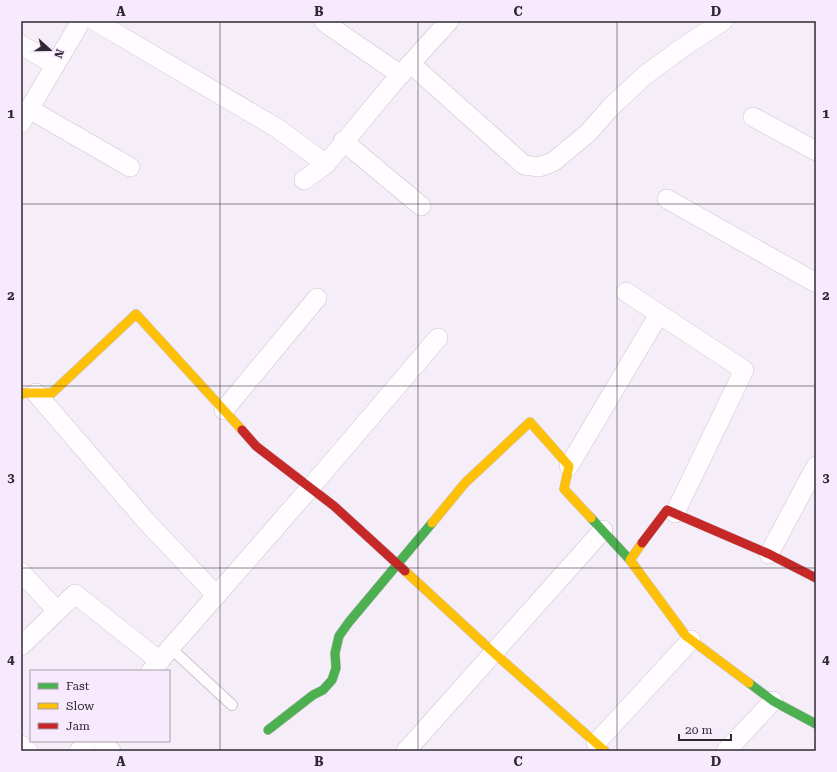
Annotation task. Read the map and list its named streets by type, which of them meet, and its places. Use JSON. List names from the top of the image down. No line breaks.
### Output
{"legend":["Fast","Slow","Jam"],"scale_bar":"20 m","north":"right","grid":{"columns":["A","B","C","D"],"rows":["1","2","3","4"]}}
